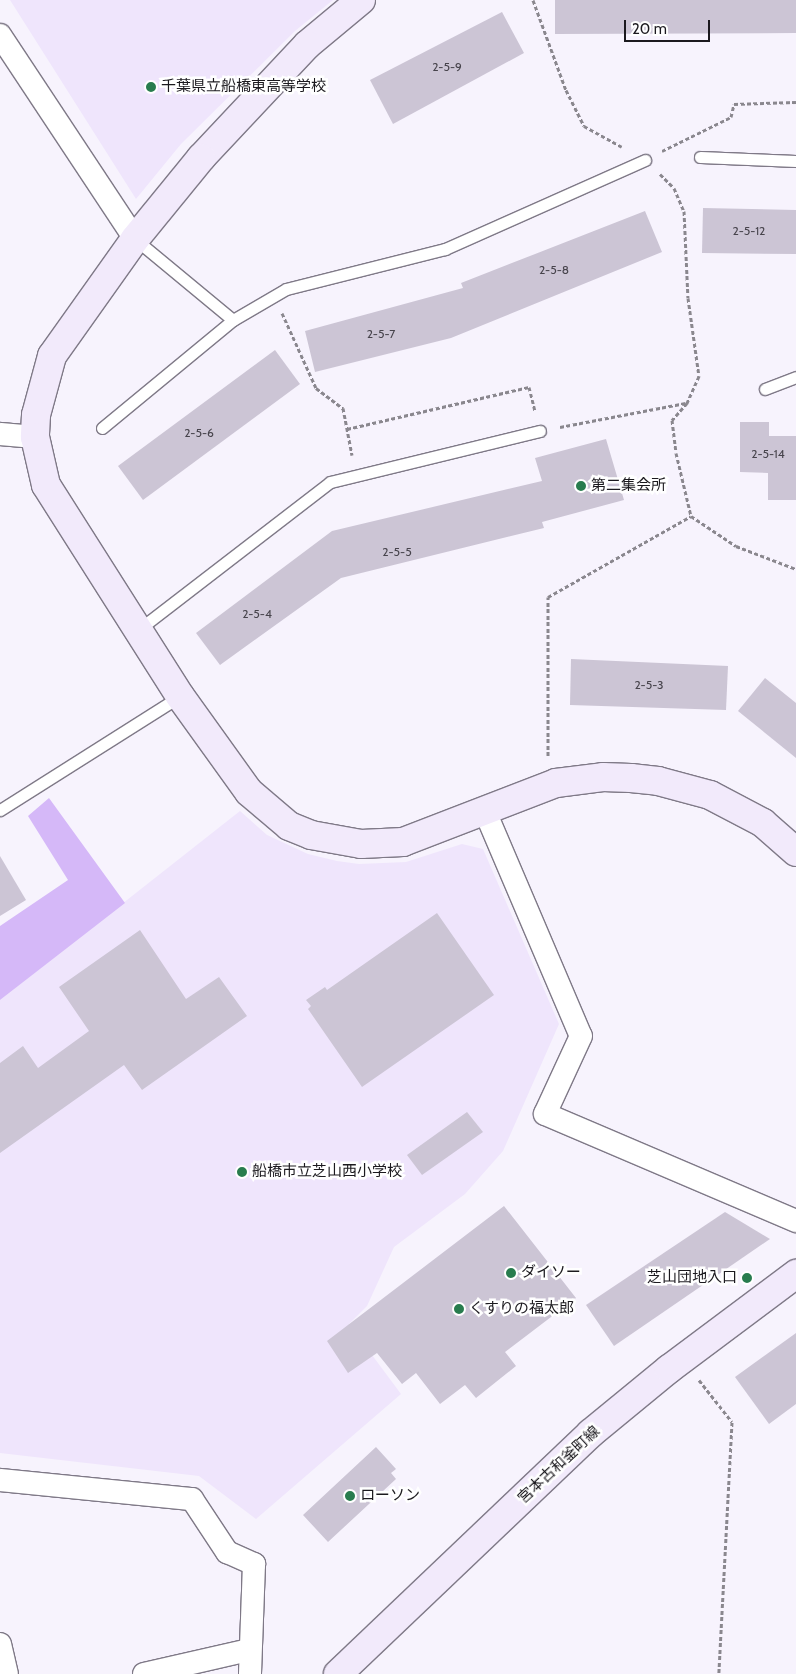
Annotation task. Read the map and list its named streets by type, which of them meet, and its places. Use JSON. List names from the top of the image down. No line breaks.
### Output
{"streets":{"street":["宮本古和釜町線"]},"places":["千葉県立船橋東高等学校","第二集会所","船橋市立芝山西小学校","ダイソー","芝山団地入口","くすりの福太郎","ローソン"],"house_numbers":["2-5-9","2-5-12","2-5-8","2-5-7","2-5-6","2-5-14","2-5-5","2-5-4","2-5-3"],"scale_bar":"20 m"}
